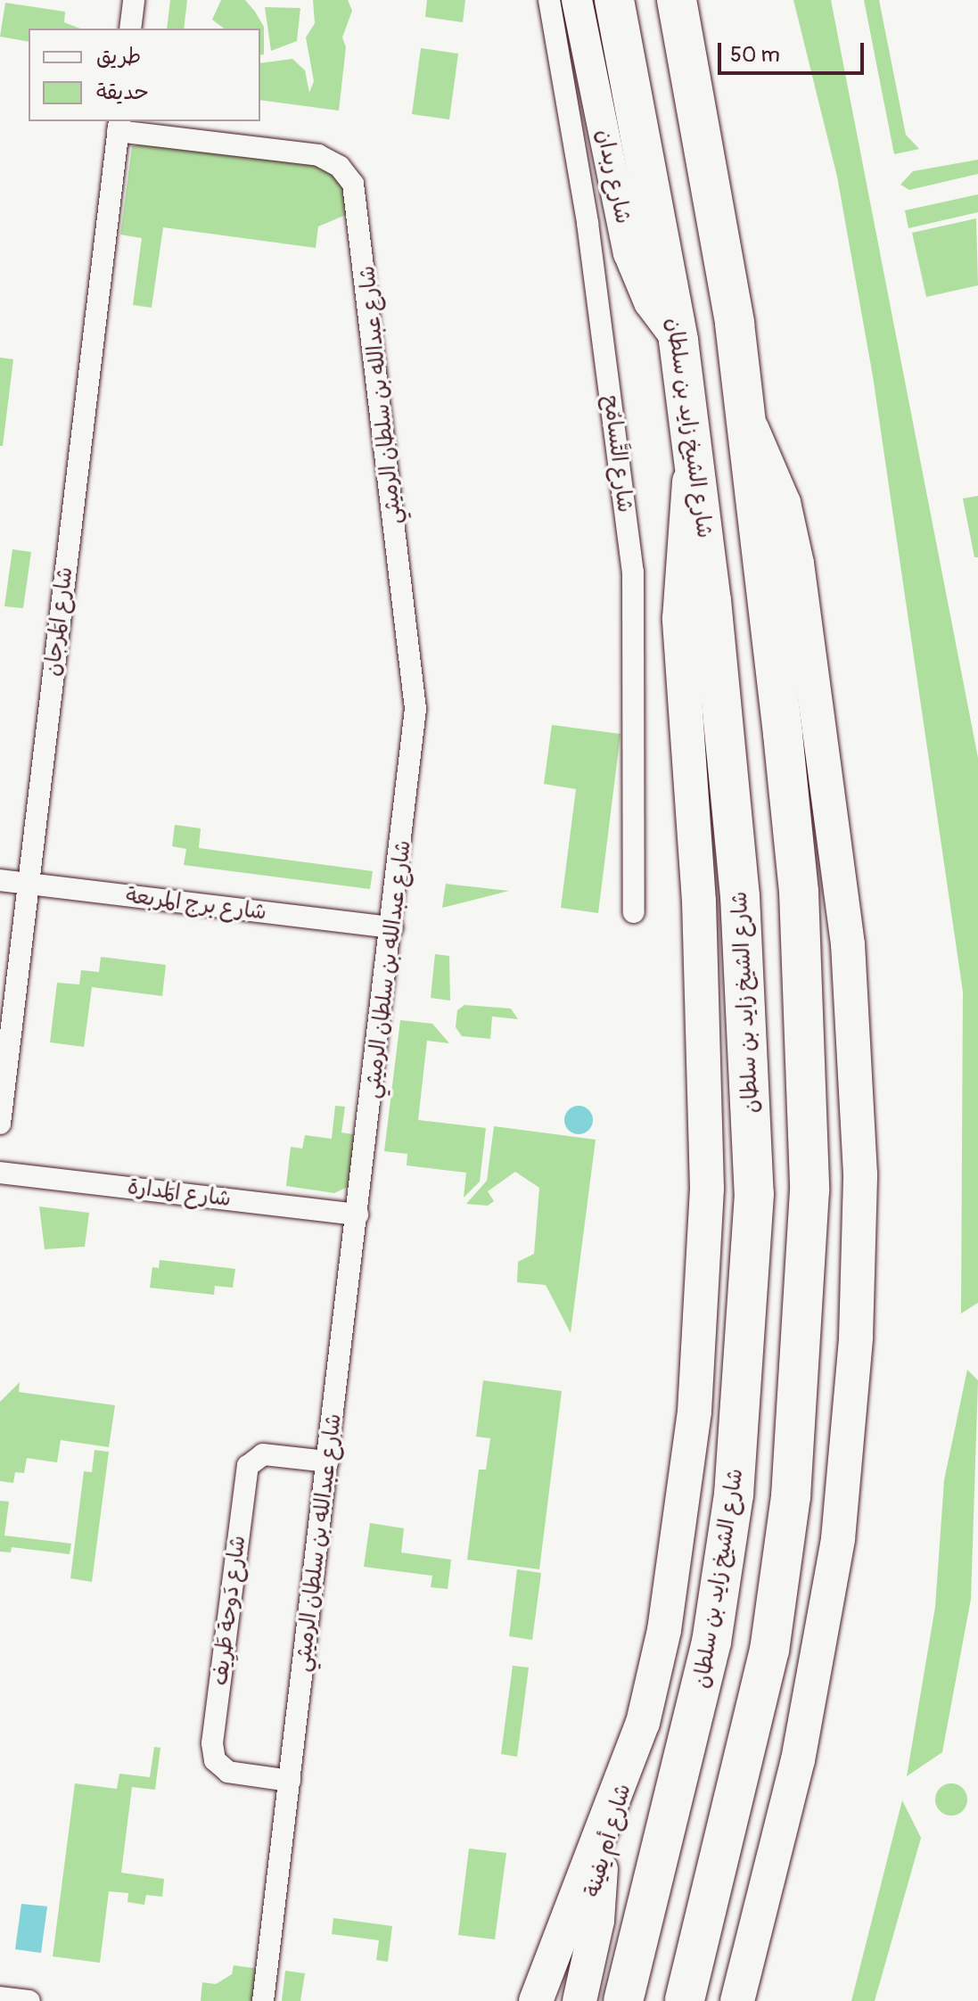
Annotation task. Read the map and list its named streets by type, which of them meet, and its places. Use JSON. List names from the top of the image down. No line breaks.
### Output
{"streets":{"highway":["شارع الشيخ زايد بن سلطان"],"main road":["شارع ربدان","شارع أم يفينة"],"street":["شارع عبدالله بن سلطان الرميثي","شارع التَّسامُح","شارع المَرجان","شارع برج المربعة","شارع المَدارة","شارع دَوحة طَرِيف"]},"crossings":[["شارع ربدان","شارع الشيخ زايد بن سلطان"],["شارع عبدالله بن سلطان الرميثي","شارع المَرجان"],["شارع عبدالله بن سلطان الرميثي","شارع برج المربعة"],["شارع عبدالله بن سلطان الرميثي","شارع المَدارة"],["شارع عبدالله بن سلطان الرميثي","شارع دَوحة طَرِيف"],["شارع المَرجان","شارع برج المربعة"]],"legend":["طريق","حديقة"],"scale_bar":"50 m"}
